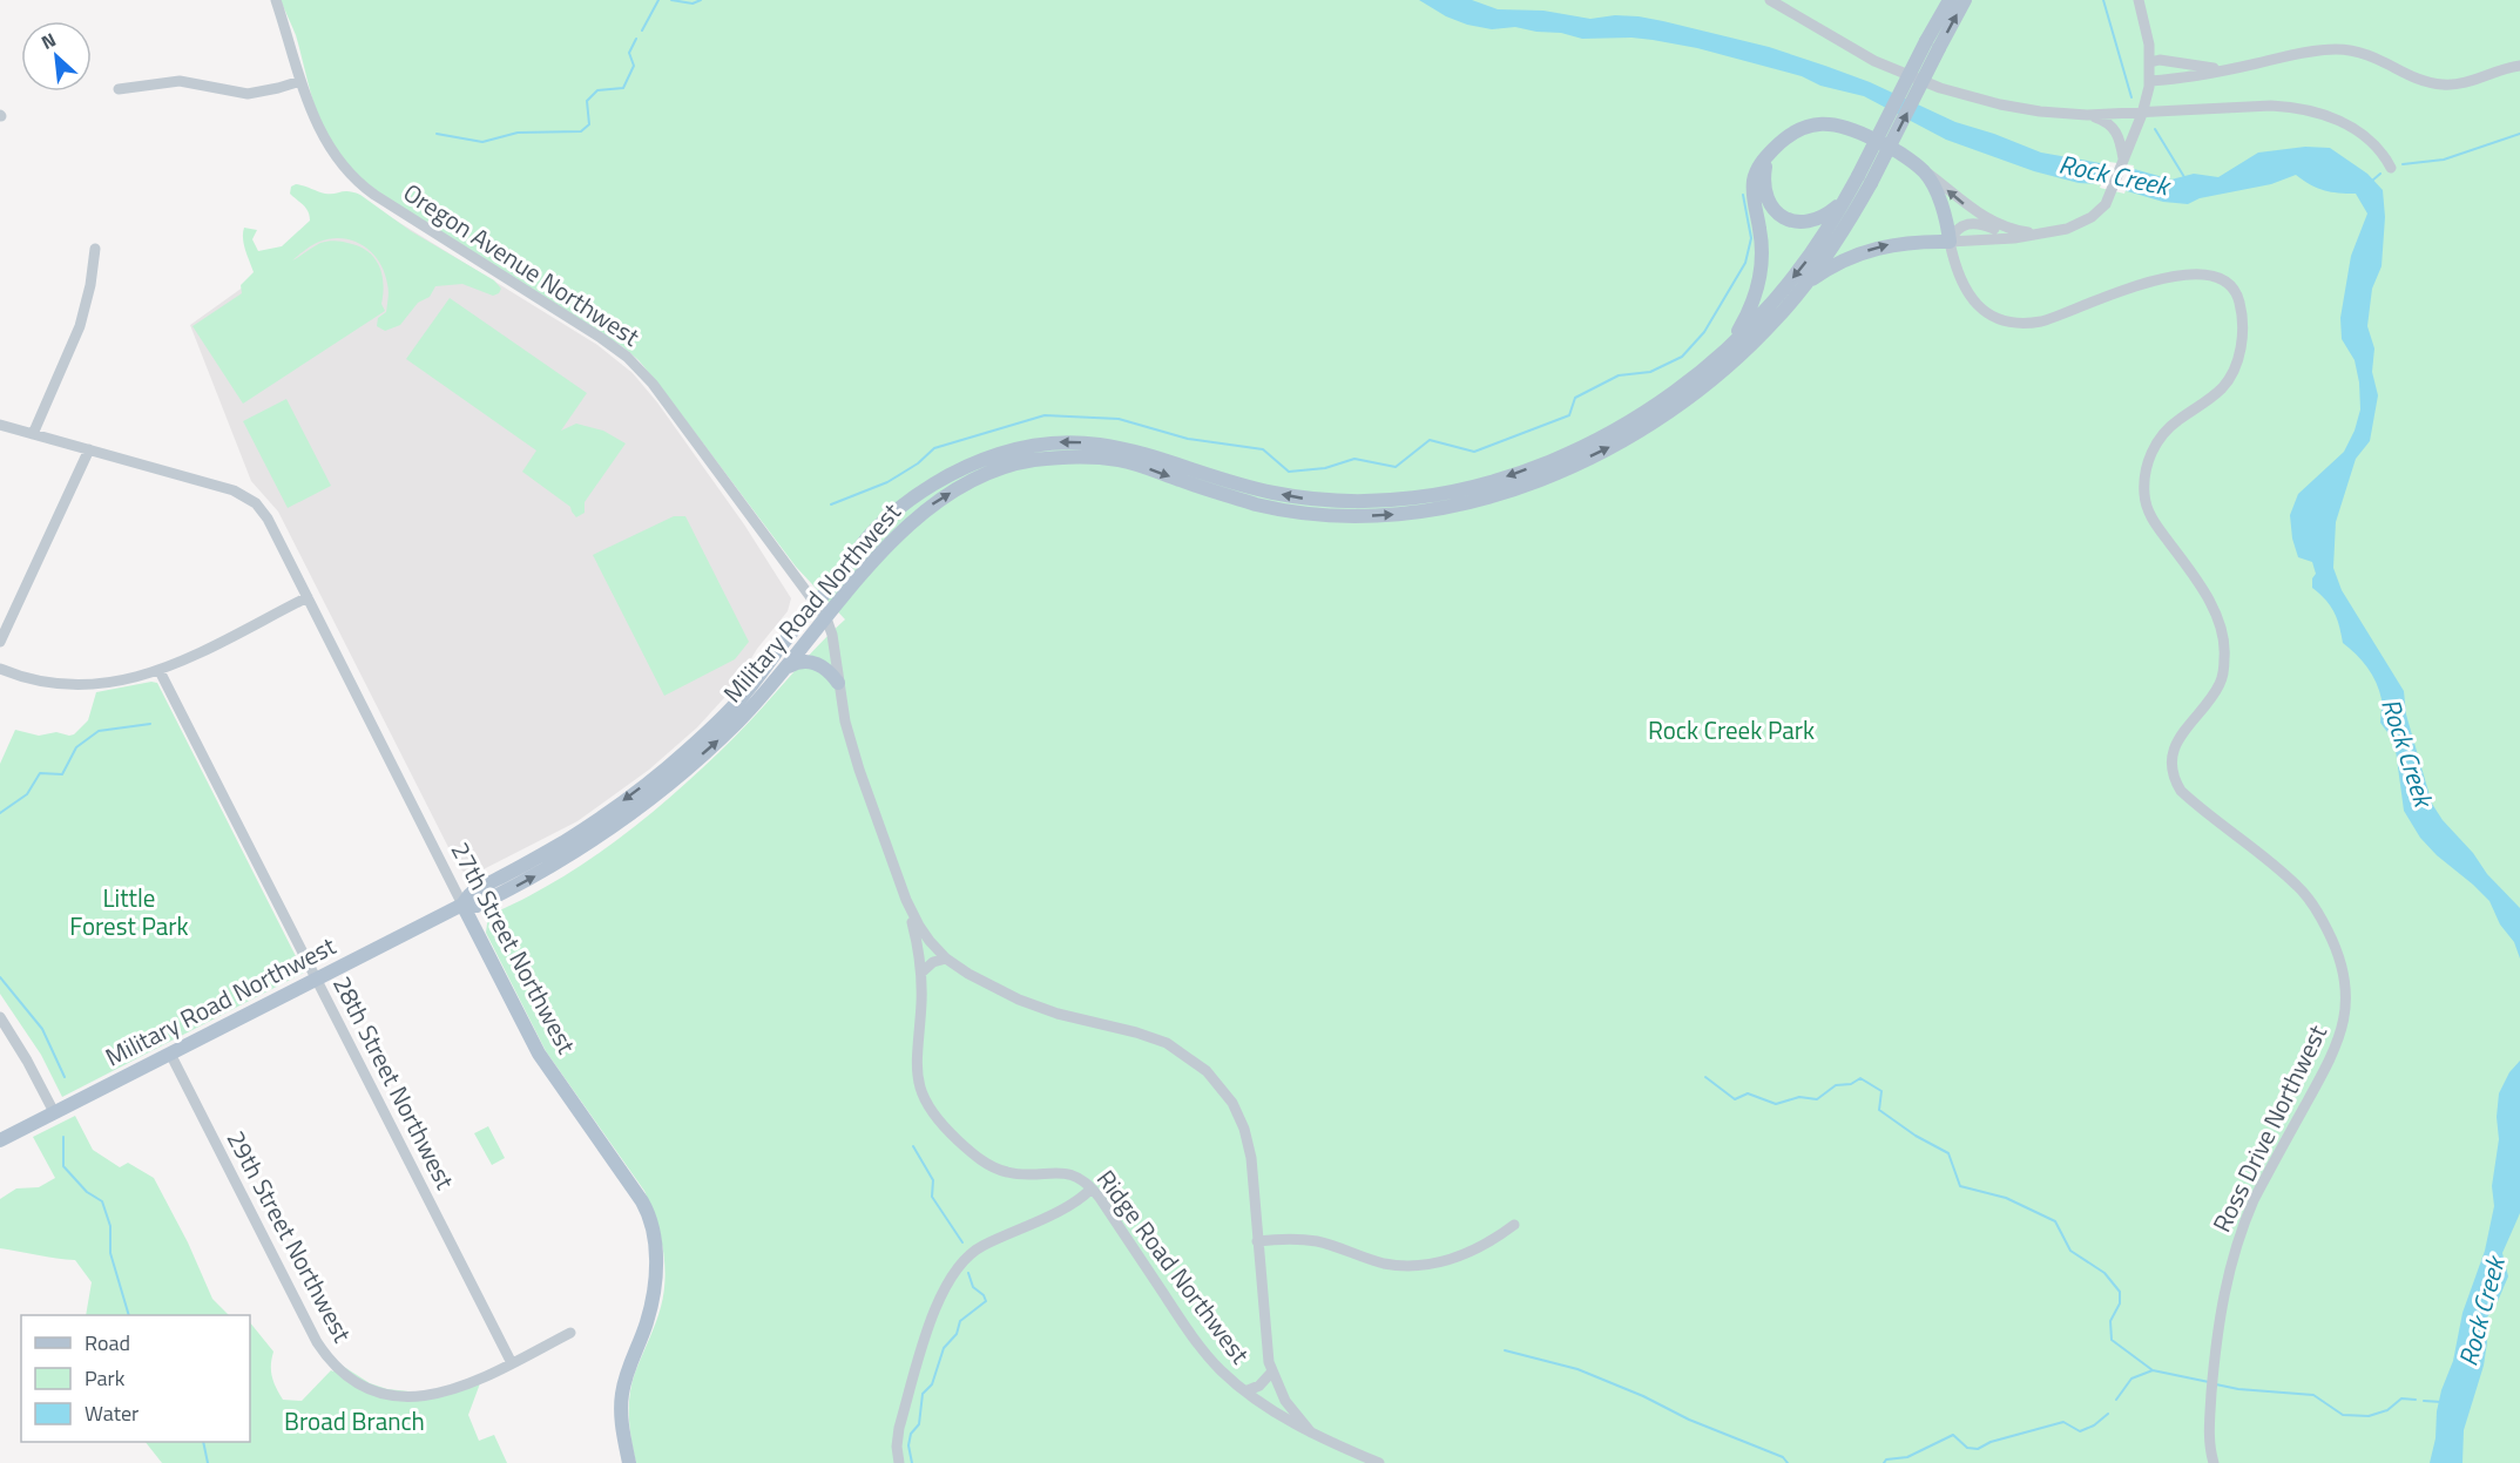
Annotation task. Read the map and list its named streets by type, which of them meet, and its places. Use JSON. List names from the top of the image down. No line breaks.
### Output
{"streets":{"main road":["Military Road Northwest","27th Street Northwest"],"street":["Oregon Avenue Northwest","28th Street Northwest","Ross Drive Northwest","29th Street Northwest","Ridge Road Northwest"]},"crossings":[["Oregon Avenue Northwest","Military Road Northwest"],["Military Road Northwest","27th Street Northwest"],["Military Road Northwest","28th Street Northwest"],["Military Road Northwest","29th Street Northwest"],["28th Street Northwest","29th Street Northwest"]],"water":["Rock Creek"],"parks":["Rock Creek Park","Little Forest Park","Broad Branch"],"legend":["Road","Park","Water"],"north":"top left"}
